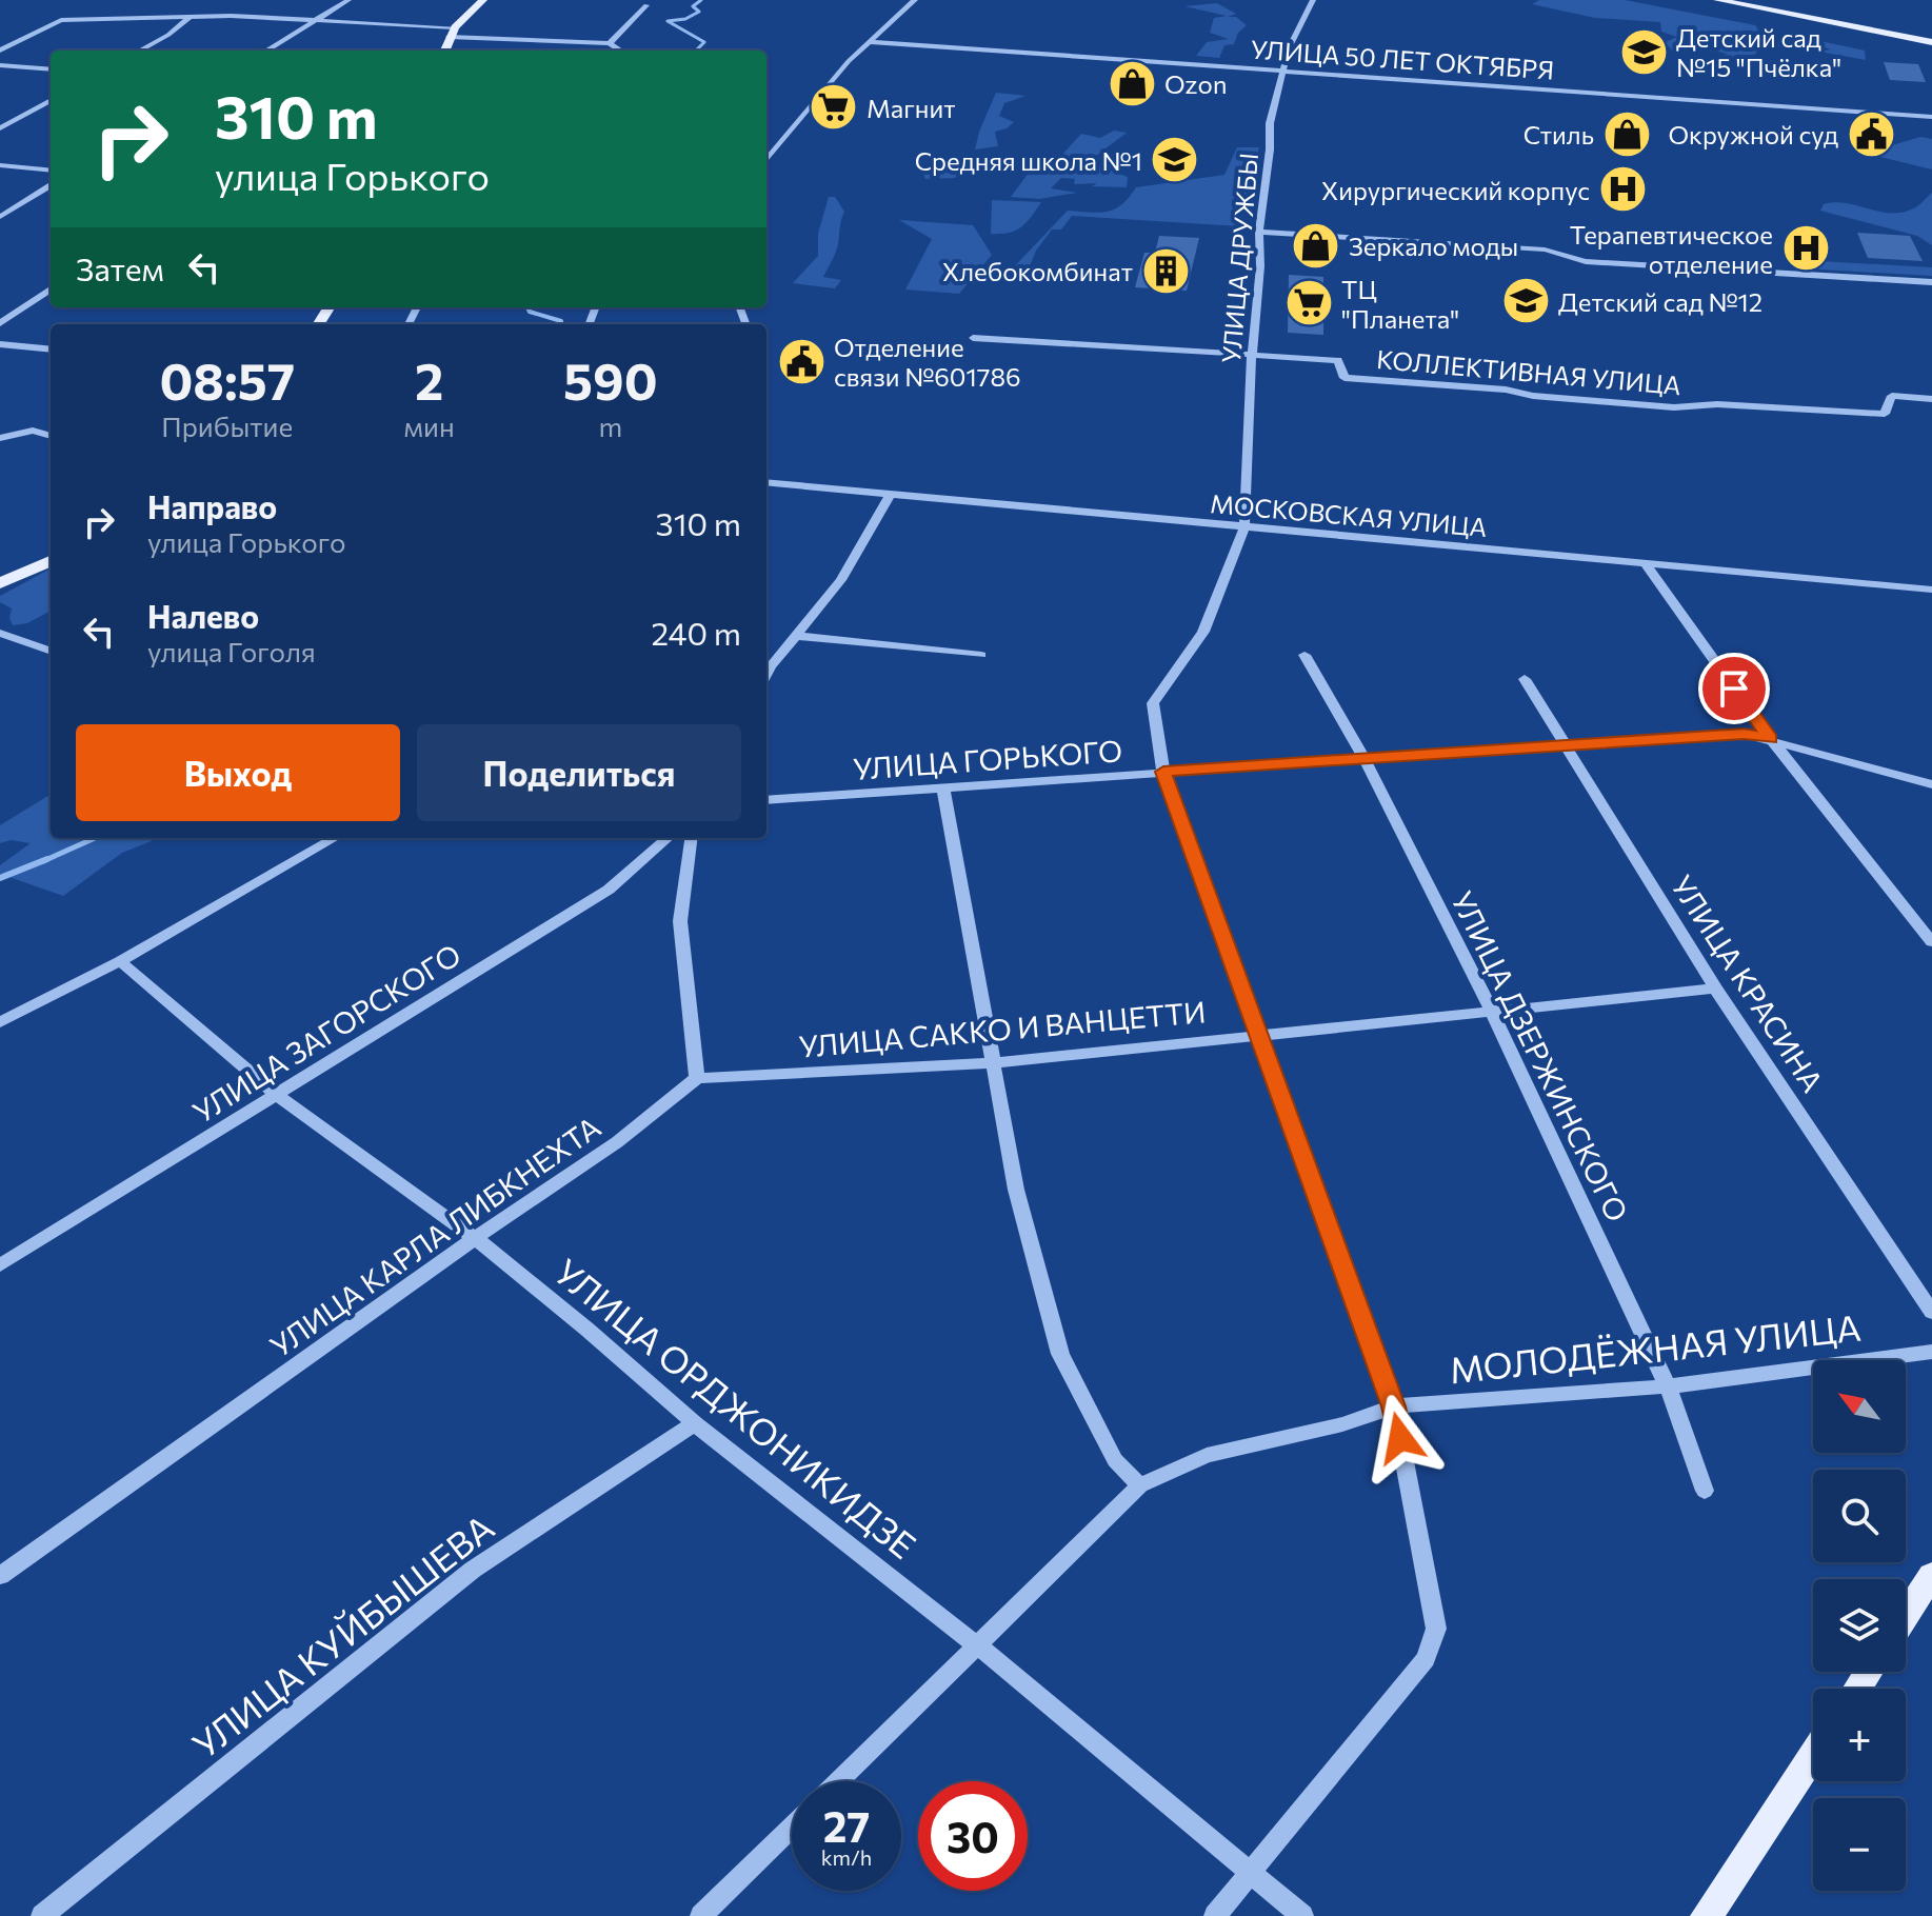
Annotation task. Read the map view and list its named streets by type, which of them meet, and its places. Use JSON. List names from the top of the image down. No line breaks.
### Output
{"streets":{"street":["УЛИЦА 50 ЛЕТ ОКТЯБРЯ","УЛИЦА ДРУЖБЫ","КОЛЛЕКТИВНАЯ УЛИЦА","МОСКОВСКАЯ УЛИЦА","УЛИЦА ГОРЬКОГО","УЛИЦА КРАСИНА","УЛИЦА САККО И ВАНЦЕТТИ","УЛИЦА ЗАГОРСКОГО","УЛИЦА ДЗЕРЖИНСКОГО","УЛИЦА КАРЛА ЛИБКНЕХТА","МОЛОДЁЖНАЯ УЛИЦА","УЛИЦА ОРДЖОНИКИДЗЕ","УЛИЦА КУЙБЫШЕВА"]},"crossings":[["УЛИЦА 50 ЛЕТ ОКТЯБРЯ","УЛИЦА ДРУЖБЫ"],["УЛИЦА ДРУЖБЫ","КОЛЛЕКТИВНАЯ УЛИЦА"],["УЛИЦА ДРУЖБЫ","МОСКОВСКАЯ УЛИЦА"],["УЛИЦА ДРУЖБЫ","УЛИЦА ГОРЬКОГО"],["УЛИЦА ДРУЖБЫ","УЛИЦА САККО И ВАНЦЕТТИ"],["УЛИЦА ДРУЖБЫ","МОЛОДЁЖНАЯ УЛИЦА"],["УЛИЦА ДРУЖБЫ","УЛИЦА ОРДЖОНИКИДЗЕ"],["УЛИЦА ГОРЬКОГО","УЛИЦА КРАСИНА"],["УЛИЦА ГОРЬКОГО","УЛИЦА ДЗЕРЖИНСКОГО"],["УЛИЦА КРАСИНА","УЛИЦА САККО И ВАНЦЕТТИ"],["УЛИЦА САККО И ВАНЦЕТТИ","УЛИЦА ДЗЕРЖИНСКОГО"],["УЛИЦА САККО И ВАНЦЕТТИ","УЛИЦА КАРЛА ЛИБКНЕХТА"],["УЛИЦА ЗАГОРСКОГО","УЛИЦА ОРДЖОНИКИДЗЕ"],["УЛИЦА ДЗЕРЖИНСКОГО","МОЛОДЁЖНАЯ УЛИЦА"],["УЛИЦА КАРЛА ЛИБКНЕХТА","УЛИЦА ОРДЖОНИКИДЗЕ"],["МОЛОДЁЖНАЯ УЛИЦА","УЛИЦА ОРДЖОНИКИДЗЕ"],["УЛИЦА ОРДЖОНИКИДЗЕ","УЛИЦА КУЙБЫШЕВА"]],"places":{"school or university":["Детский сад №15 \"Пчёлка\"","Средняя школа №1","Детский сад №12"],"shop":["Ozon","Стиль","Зеркало моды"],"supermarket":["Магнит","ТЦ \"Планета\""],"public building":["Окружной суд","Отделение связи №601786"],"hospital":["Хирургический корпус","Терапевтическое отделение"],"building":["Хлебокомбинат"]},"north":"top left","page":{"turn":["310 m","улица Горького"],"then":"Затем","eta":["08:57","Прибытие","2","мин","590","m"],"list":[{"name":"Направо","note":"улица Горького","value":"310 m"},{"name":"Налево","note":"улица Гоголя","value":"240 m"}],"buttons":["Выход","Поделиться"],"map_buttons":["+","−"],"speed":"27 km/h","limit":"30"}}
